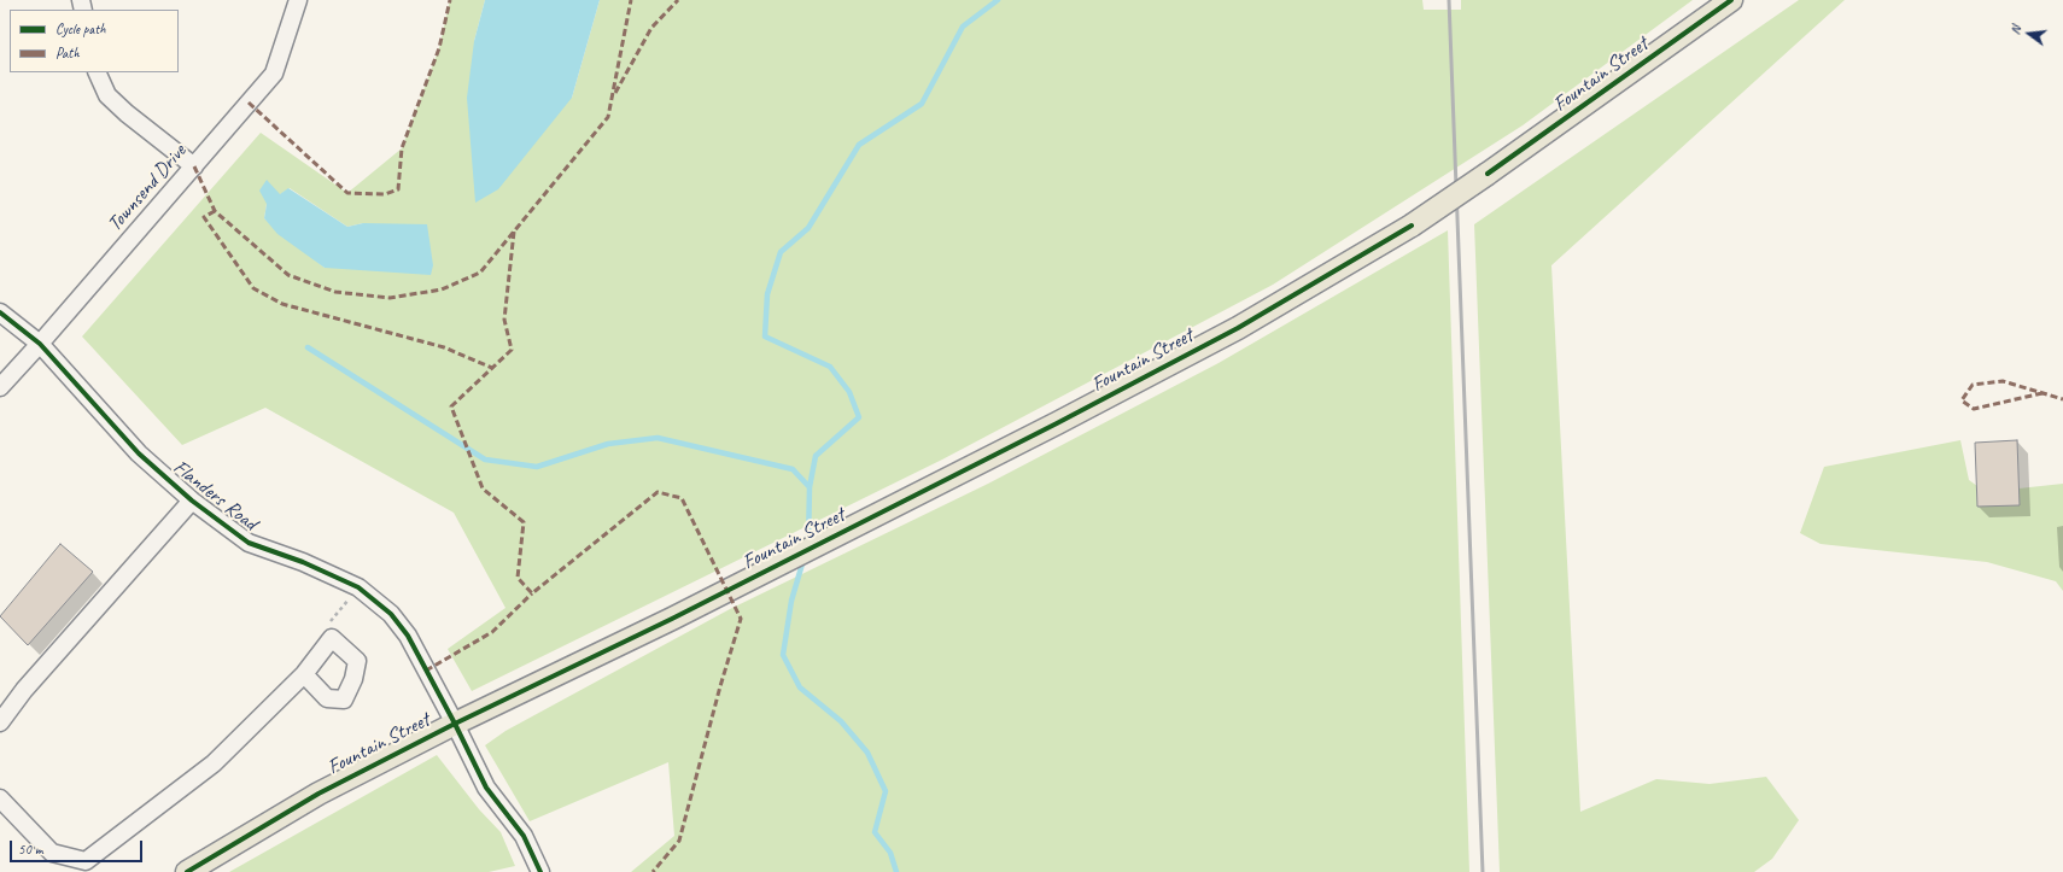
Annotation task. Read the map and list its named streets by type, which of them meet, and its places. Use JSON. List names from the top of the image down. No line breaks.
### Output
{"streets":{"main road":["Fountain Street"],"street":["Townsend Drive","Flanders Road"]},"crossings":[["Fountain Street","Flanders Road"],["Townsend Drive","Flanders Road"]],"legend":["Cycle path","Path"],"scale_bar":"50 m","north":"left"}
